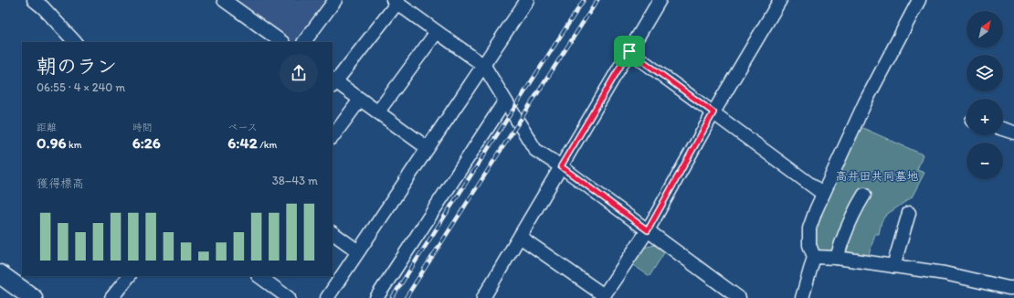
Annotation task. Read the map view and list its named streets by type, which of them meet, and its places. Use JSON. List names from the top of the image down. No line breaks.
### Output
{"parks":["高井田共同墓地"],"north":"top right","page":{"map_buttons":["+","−"],"heading":["朝のラン","06:55 · 4 × 240 m"],"stats":[["距離","0.96 km"],["時間","6:26"],["ペース","6:42 /km"]],"chart":["獲得標高","38–43 m"]}}
